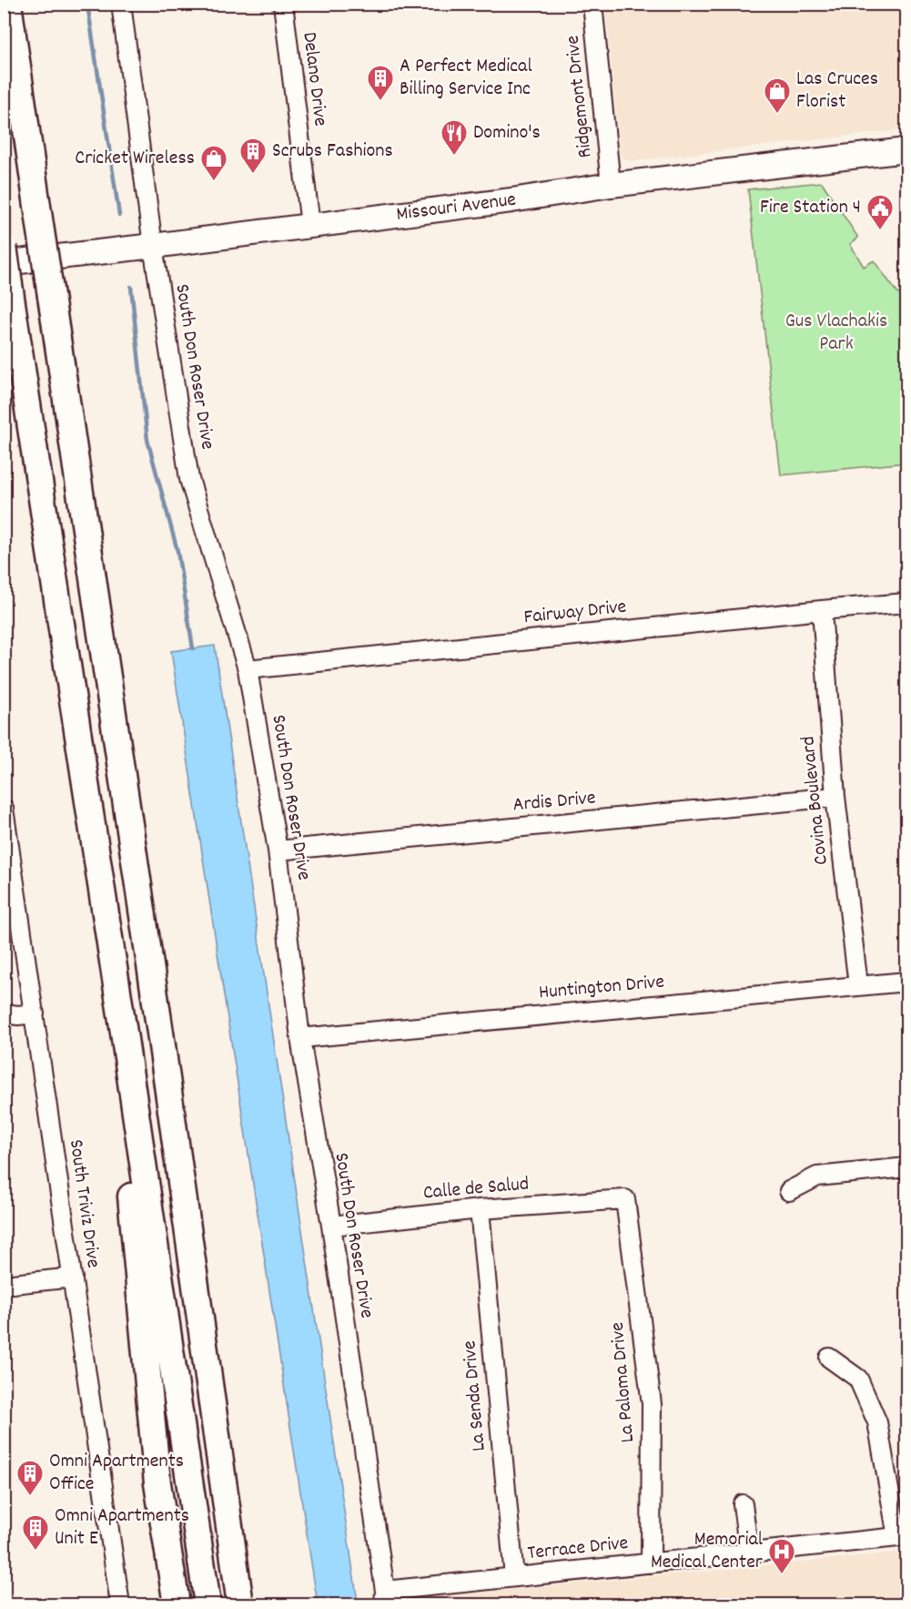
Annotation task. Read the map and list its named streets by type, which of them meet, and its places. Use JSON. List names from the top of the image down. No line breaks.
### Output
{"streets":{"main road":["Missouri Avenue"],"street":["Delano Drive","Ridgemont Drive","South Don Roser Drive","Fairway Drive","Covina Boulevard","Ardis Drive","Huntington Drive","Calle de Salud","South Triviz Drive","La Paloma Drive","La Senda Drive","Terrace Drive"]},"crossings":[["Delano Drive","Missouri Avenue"],["Ridgemont Drive","Missouri Avenue"],["Missouri Avenue","South Don Roser Drive"],["South Don Roser Drive","Fairway Drive"],["South Don Roser Drive","Ardis Drive"],["South Don Roser Drive","Huntington Drive"],["South Don Roser Drive","Calle de Salud"],["South Don Roser Drive","Terrace Drive"],["Fairway Drive","Covina Boulevard"],["Covina Boulevard","Ardis Drive"],["Covina Boulevard","Huntington Drive"],["Calle de Salud","La Paloma Drive"],["Calle de Salud","La Senda Drive"],["La Paloma Drive","Terrace Drive"],["La Senda Drive","Terrace Drive"]],"parks":["Gus Vlachakis Park"],"places":{"building":["A Perfect Medical Billing Service Inc","Scrubs Fashions","Omni Apartments Office","Omni Apartments Unit E"],"shop":["Las Cruces Florist","Cricket Wireless"],"restaurant":["Domino's"],"public building":["Fire Station 4"],"hospital":["Memorial Medical Center"]}}
